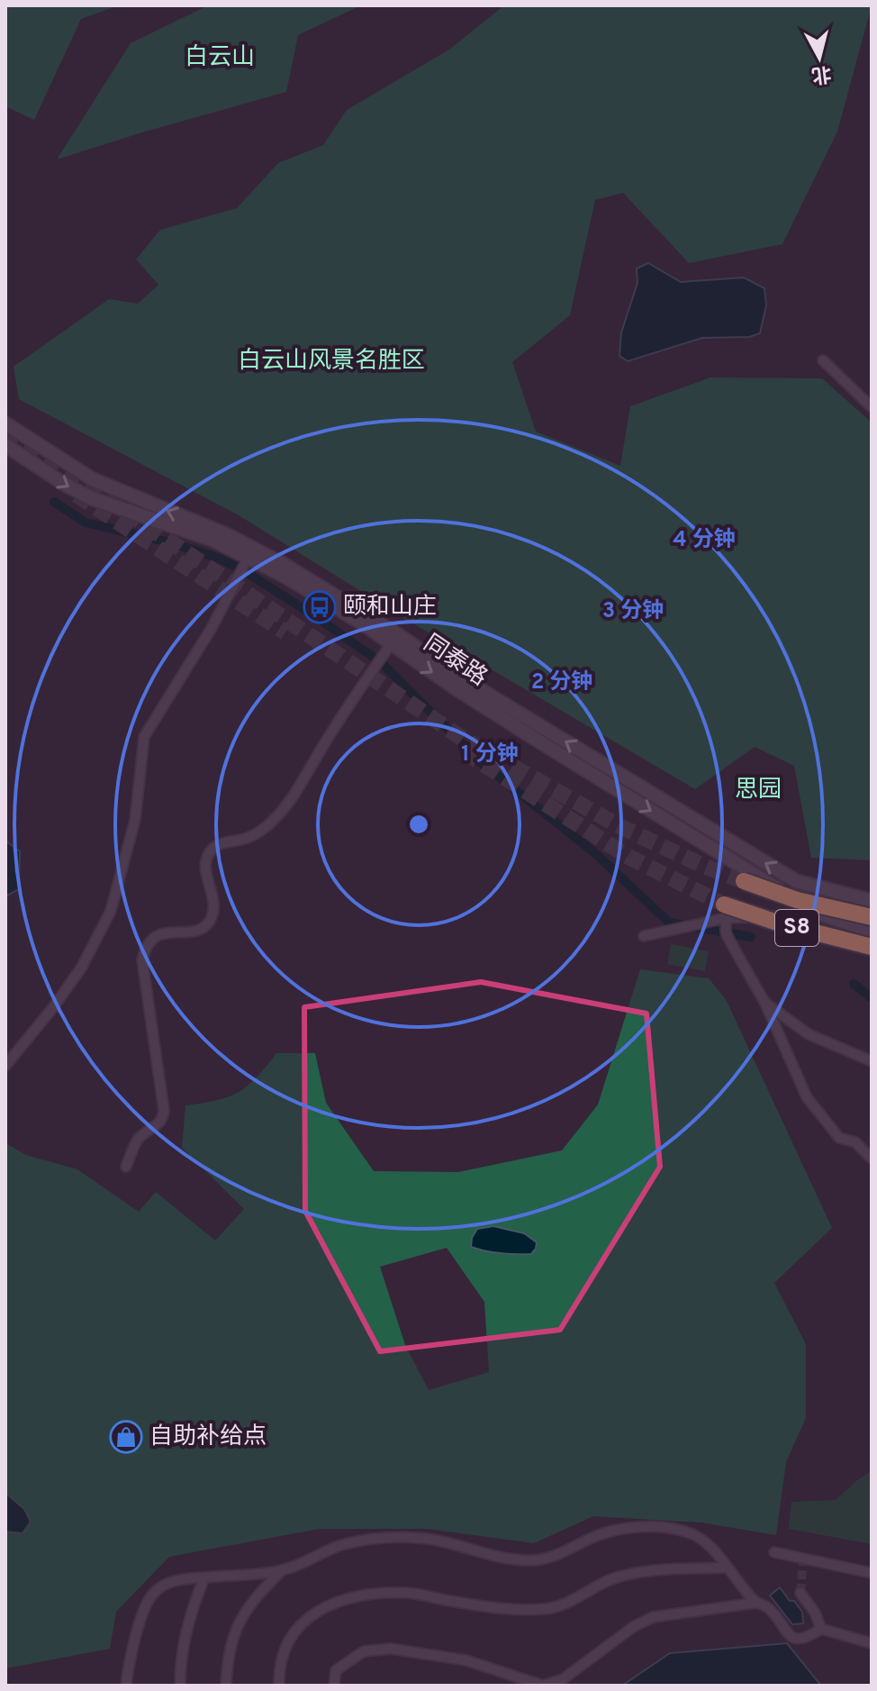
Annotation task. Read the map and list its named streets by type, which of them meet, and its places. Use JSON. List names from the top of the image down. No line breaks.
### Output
{"streets":{"highway":["S8"],"main road":["同泰路"]},"parks":["白云山","白云山风景名胜区","思园"],"places":{"bus stop":["颐和山庄"],"shop":["自助补给点"]},"north":"bottom","rings":["4 分钟","3 分钟","2 分钟","1 分钟"]}
